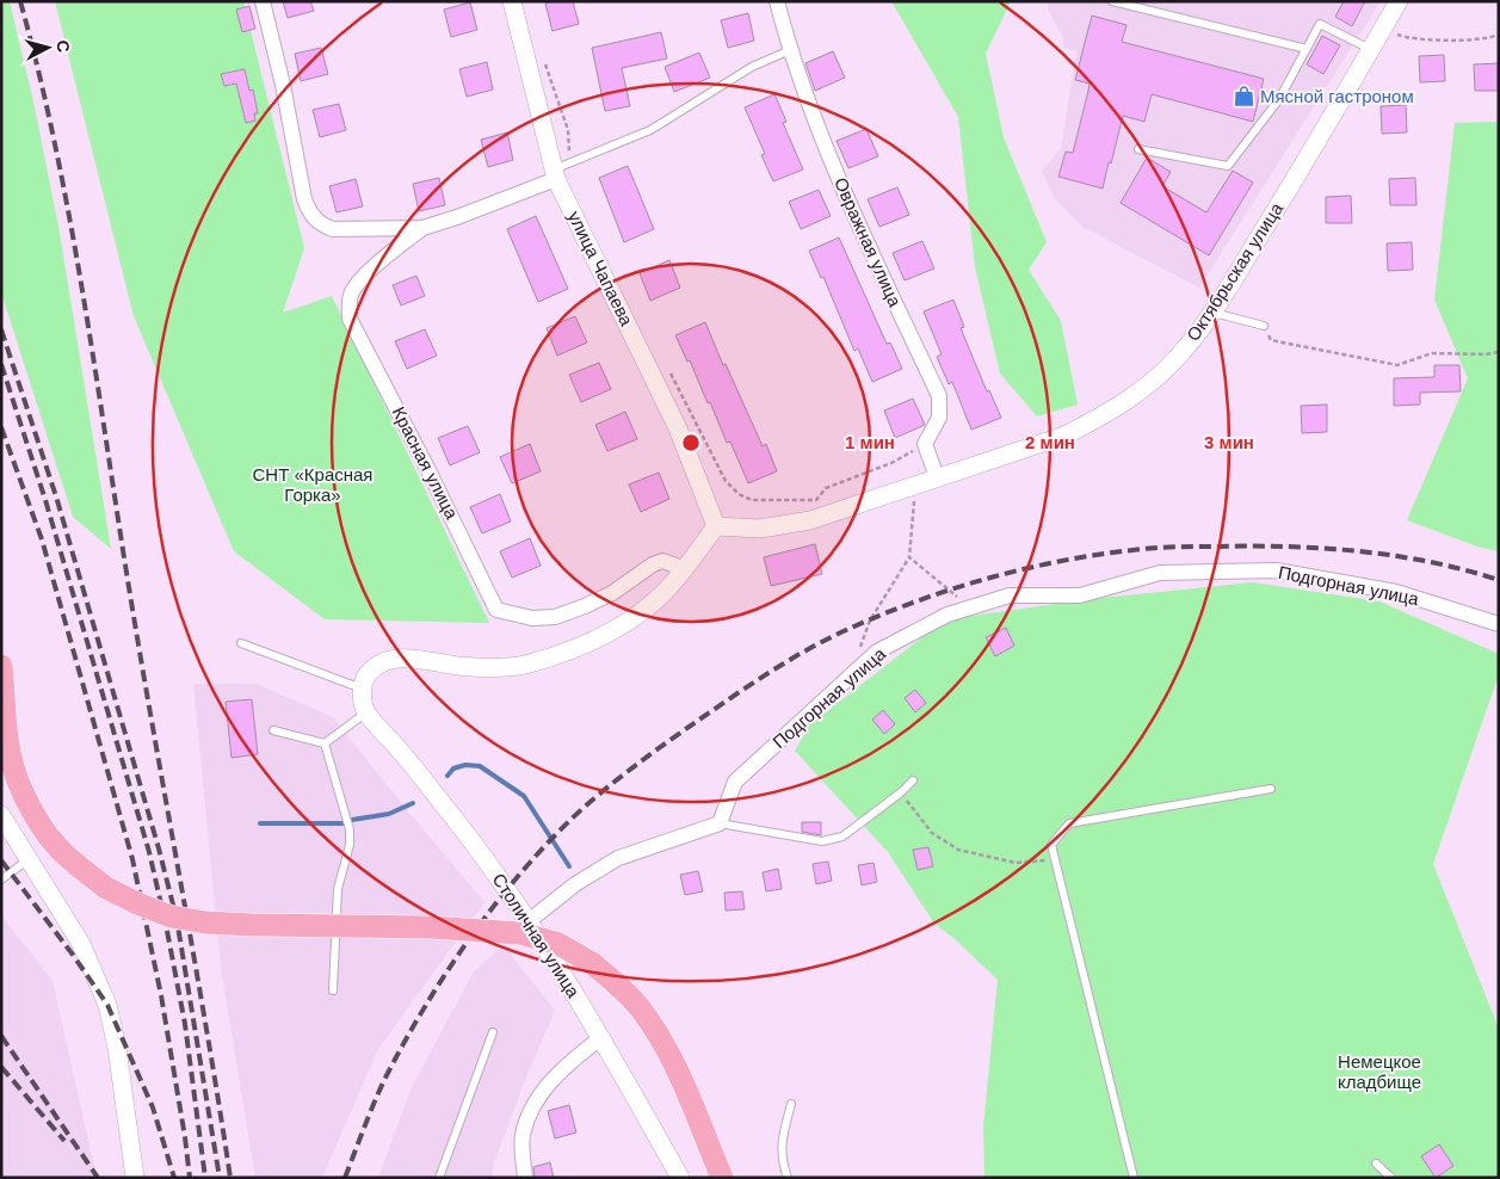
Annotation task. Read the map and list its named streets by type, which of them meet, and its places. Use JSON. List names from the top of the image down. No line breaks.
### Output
{"streets":{"street":["Овражная улица","улица Чапаева","Октябрьская улица","Красная улица","Подгорная улица","Столичная улица"]},"crossings":[["улица Чапаева","Октябрьская улица"]],"parks":["СНТ «Красная Горка»","Немецкое кладбище"],"places":{"shop":["Мясной гастроном"]},"north":"right","rings":["1 мин","2 мин","3 мин"]}
